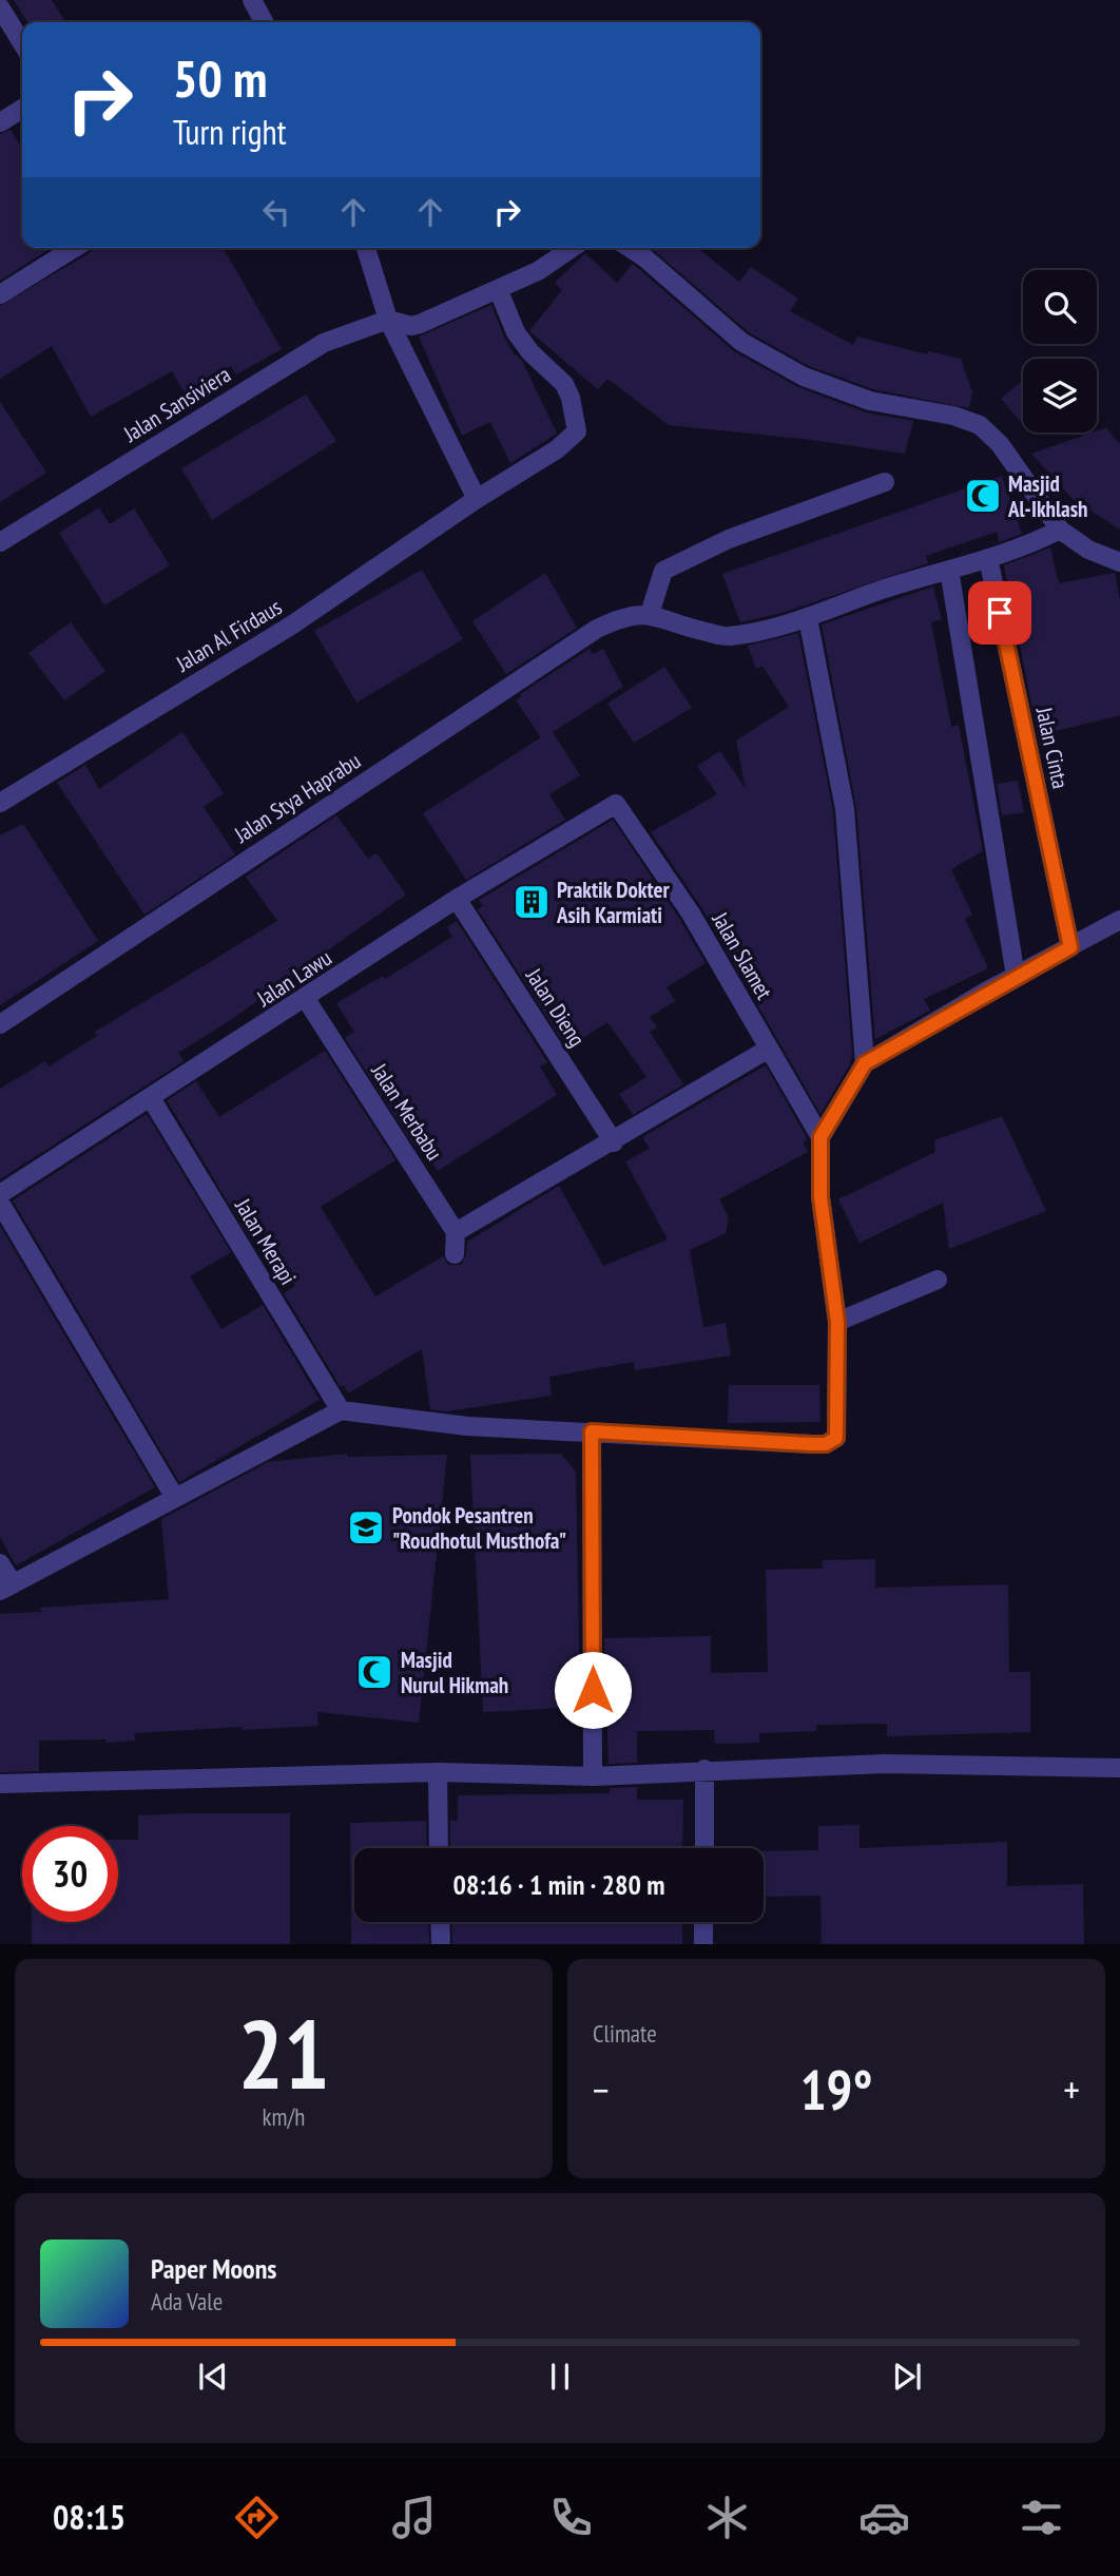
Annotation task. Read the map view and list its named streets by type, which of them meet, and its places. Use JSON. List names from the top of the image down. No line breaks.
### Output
{"streets":{"street":["Jalan Sansiviera","Jalan Al Firdaus","Jalan Cinta","Jalan Stya Haprabu","Jalan Slamet","Jalan Lawu","Jalan Dieng","Jalan Merbabu","Jalan Merapi"]},"crossings":[["Jalan Slamet","Jalan Lawu"],["Jalan Lawu","Jalan Dieng"],["Jalan Lawu","Jalan Merbabu"],["Jalan Lawu","Jalan Merapi"]],"places":{"mosque":["Masjid Al-Ikhlash","Masjid Nurul Hikmah"],"building":["Praktik Dokter Asih Karmiati"],"school or university":["Pondok Pesantren \"Roudhotul Musthofa\""]},"page":{"turn":["50 m","Turn right"],"limit":"30","trip":"08:16 · 1 min · 280 m","tile":[["21","km/h"],"Climate"],"heat":["−","19°","+"],"song":["Paper Moons","Ada Vale"],"tabs":"08:15"}}
